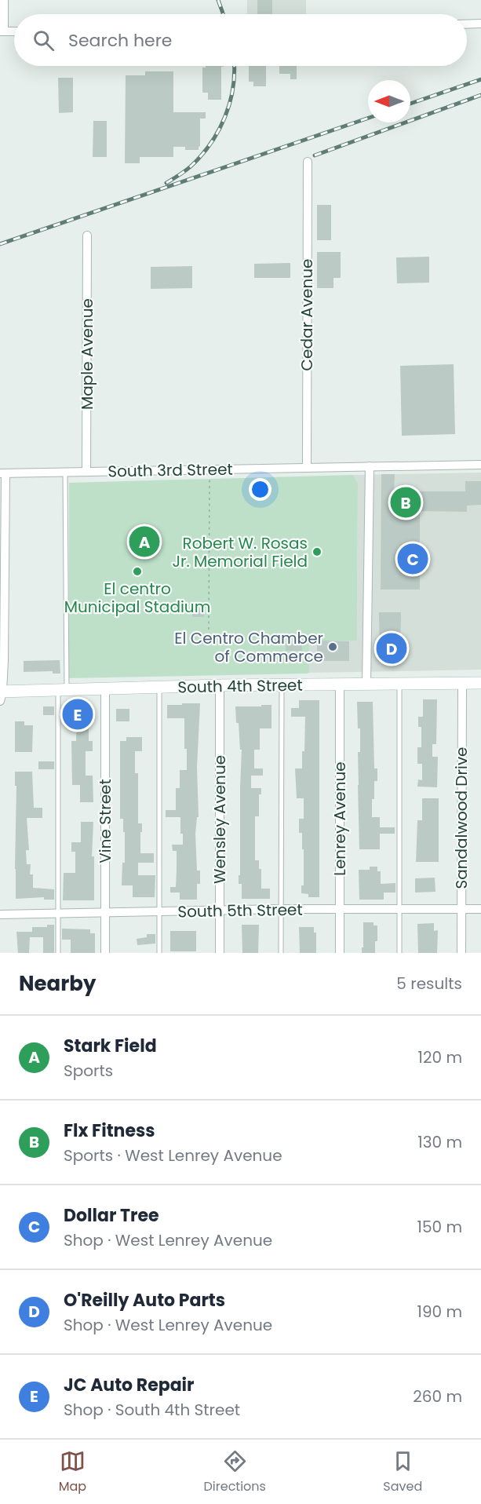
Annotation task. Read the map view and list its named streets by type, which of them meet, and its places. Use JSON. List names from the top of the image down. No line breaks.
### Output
{"streets":{"main road":["South 4th Street"],"street":["Cedar Avenue","Maple Avenue","South 3rd Street","Sandalwood Drive","Lenrey Avenue","Wensley Avenue","Vine Street","South 5th Street"]},"crossings":[["Cedar Avenue","South 3rd Street"],["Maple Avenue","South 3rd Street"],["South 4th Street","Sandalwood Drive"],["South 4th Street","Lenrey Avenue"],["South 4th Street","Wensley Avenue"],["South 4th Street","Vine Street"],["Sandalwood Drive","South 5th Street"],["Lenrey Avenue","South 5th Street"],["Wensley Avenue","South 5th Street"],["Vine Street","South 5th Street"]],"places":["Robert W. Rosas Jr. Memorial Field","El centro Municipal Stadium","El Centro Chamber of Commerce"],"north":"left","page":{"search":"Search here","pins":["B","A","C","D","E"],"heading":["Nearby","5 results"],"list":[{"mark":"A","name":"Stark Field","note":"Sports","value":"120 m"},{"mark":"B","name":"Flx Fitness","note":"Sports · West Lenrey Avenue","value":"130 m"},{"mark":"C","name":"Dollar Tree","note":"Shop · West Lenrey Avenue","value":"150 m"},{"mark":"D","name":"O'Reilly Auto Parts","note":"Shop · West Lenrey Avenue","value":"190 m"},{"mark":"E","name":"JC Auto Repair","note":"Shop · South 4th Street","value":"260 m"}],"nav":["Map","Directions","Saved"]}}
